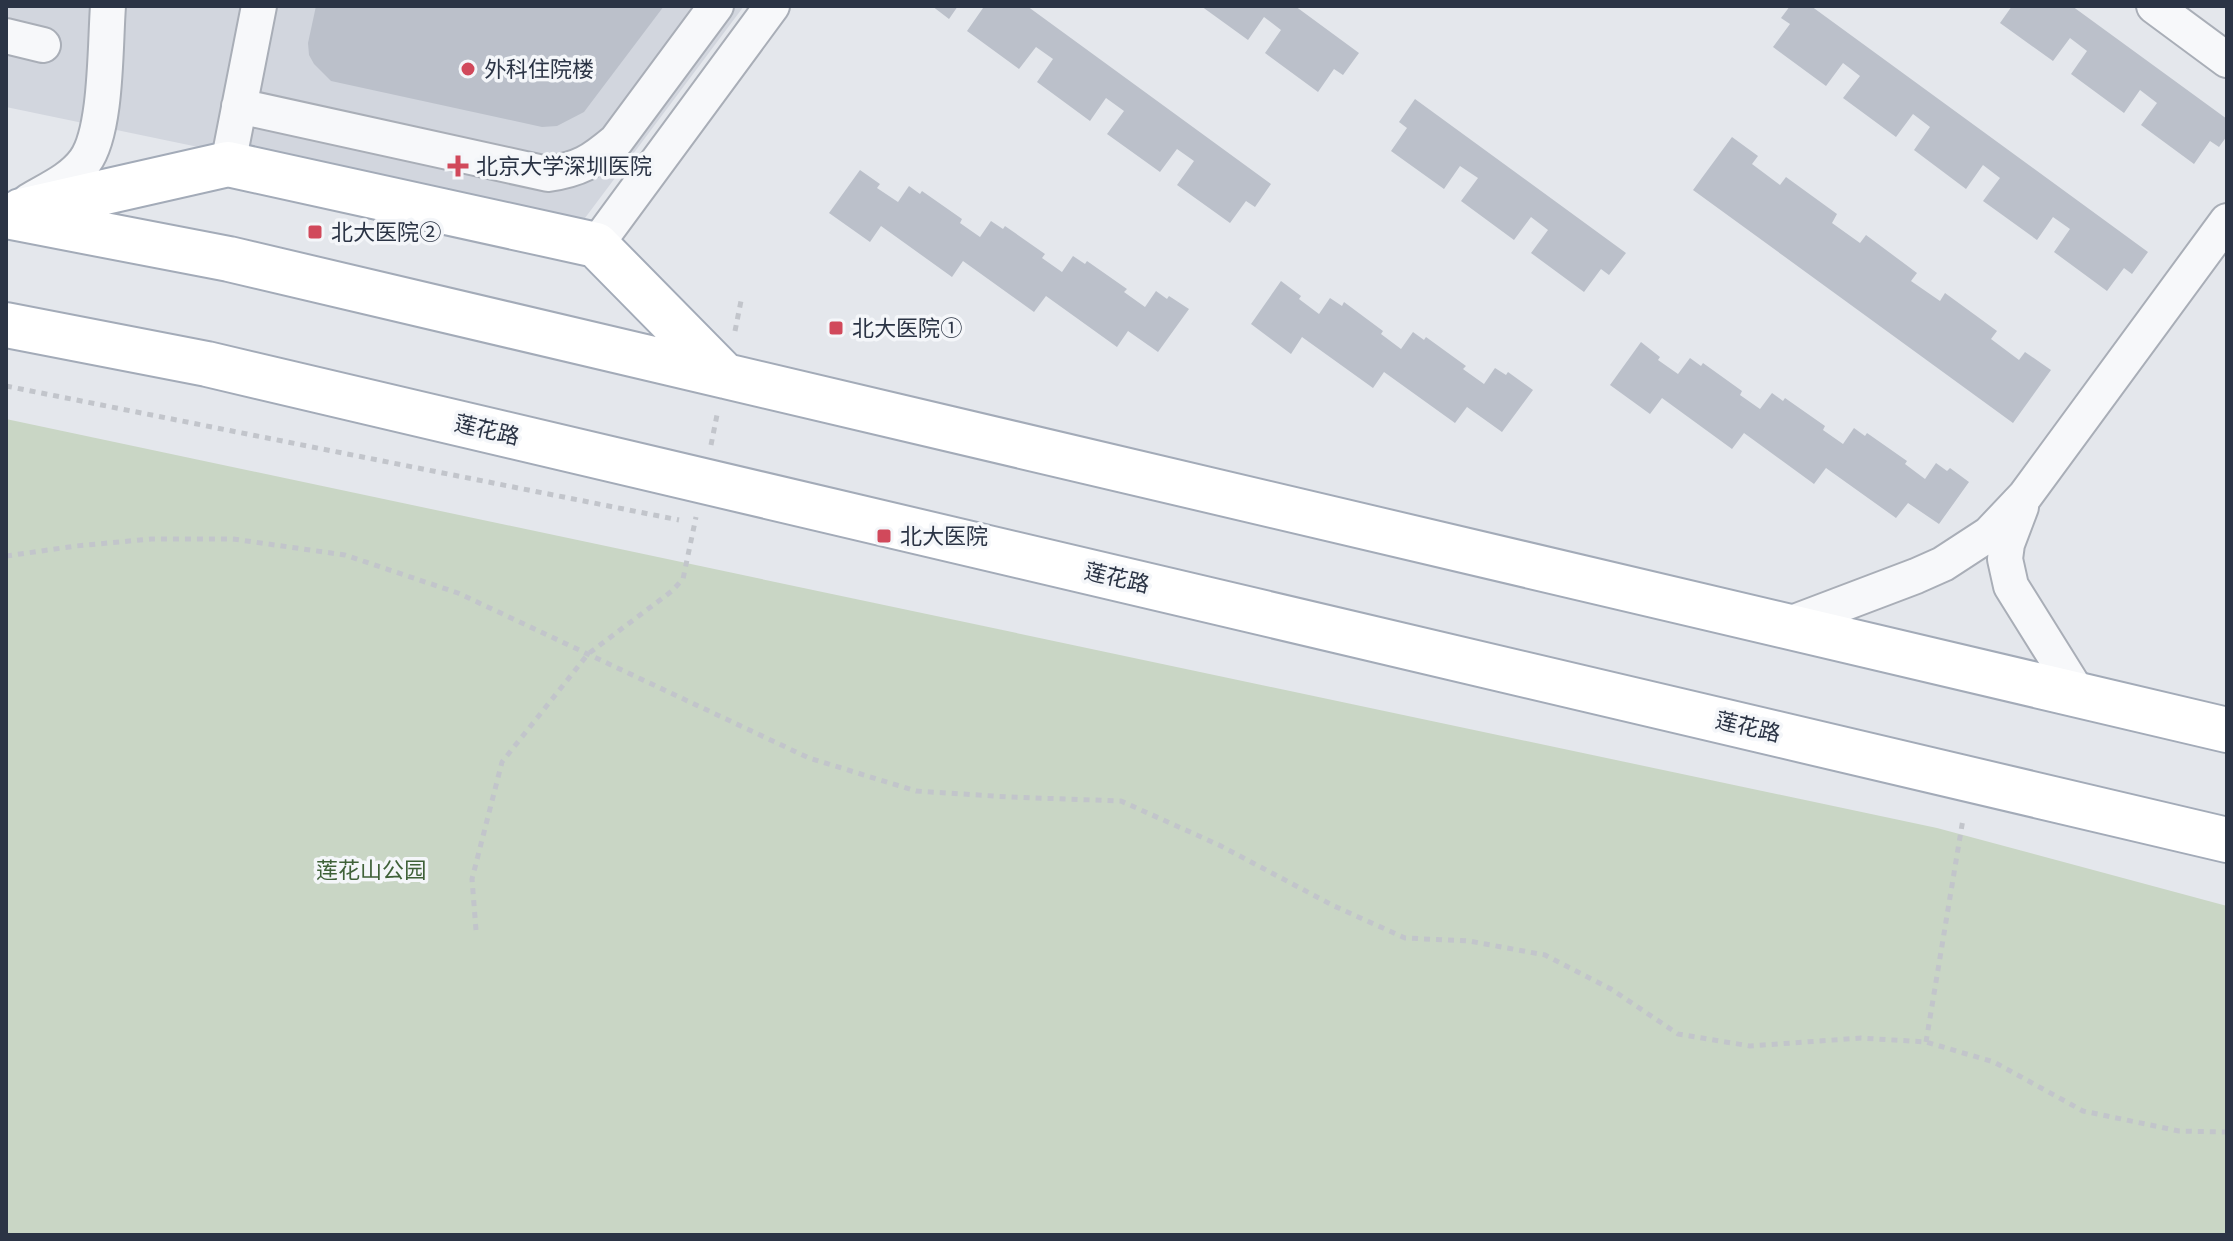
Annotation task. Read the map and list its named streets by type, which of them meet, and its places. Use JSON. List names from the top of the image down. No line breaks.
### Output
{"streets":{"main road":["莲花路"]},"parks":["莲花山公园"],"places":{"other":["外科住院楼"],"health":["北京大学深圳医院"],"transit":["北大医院②","北大医院①","北大医院"]}}
